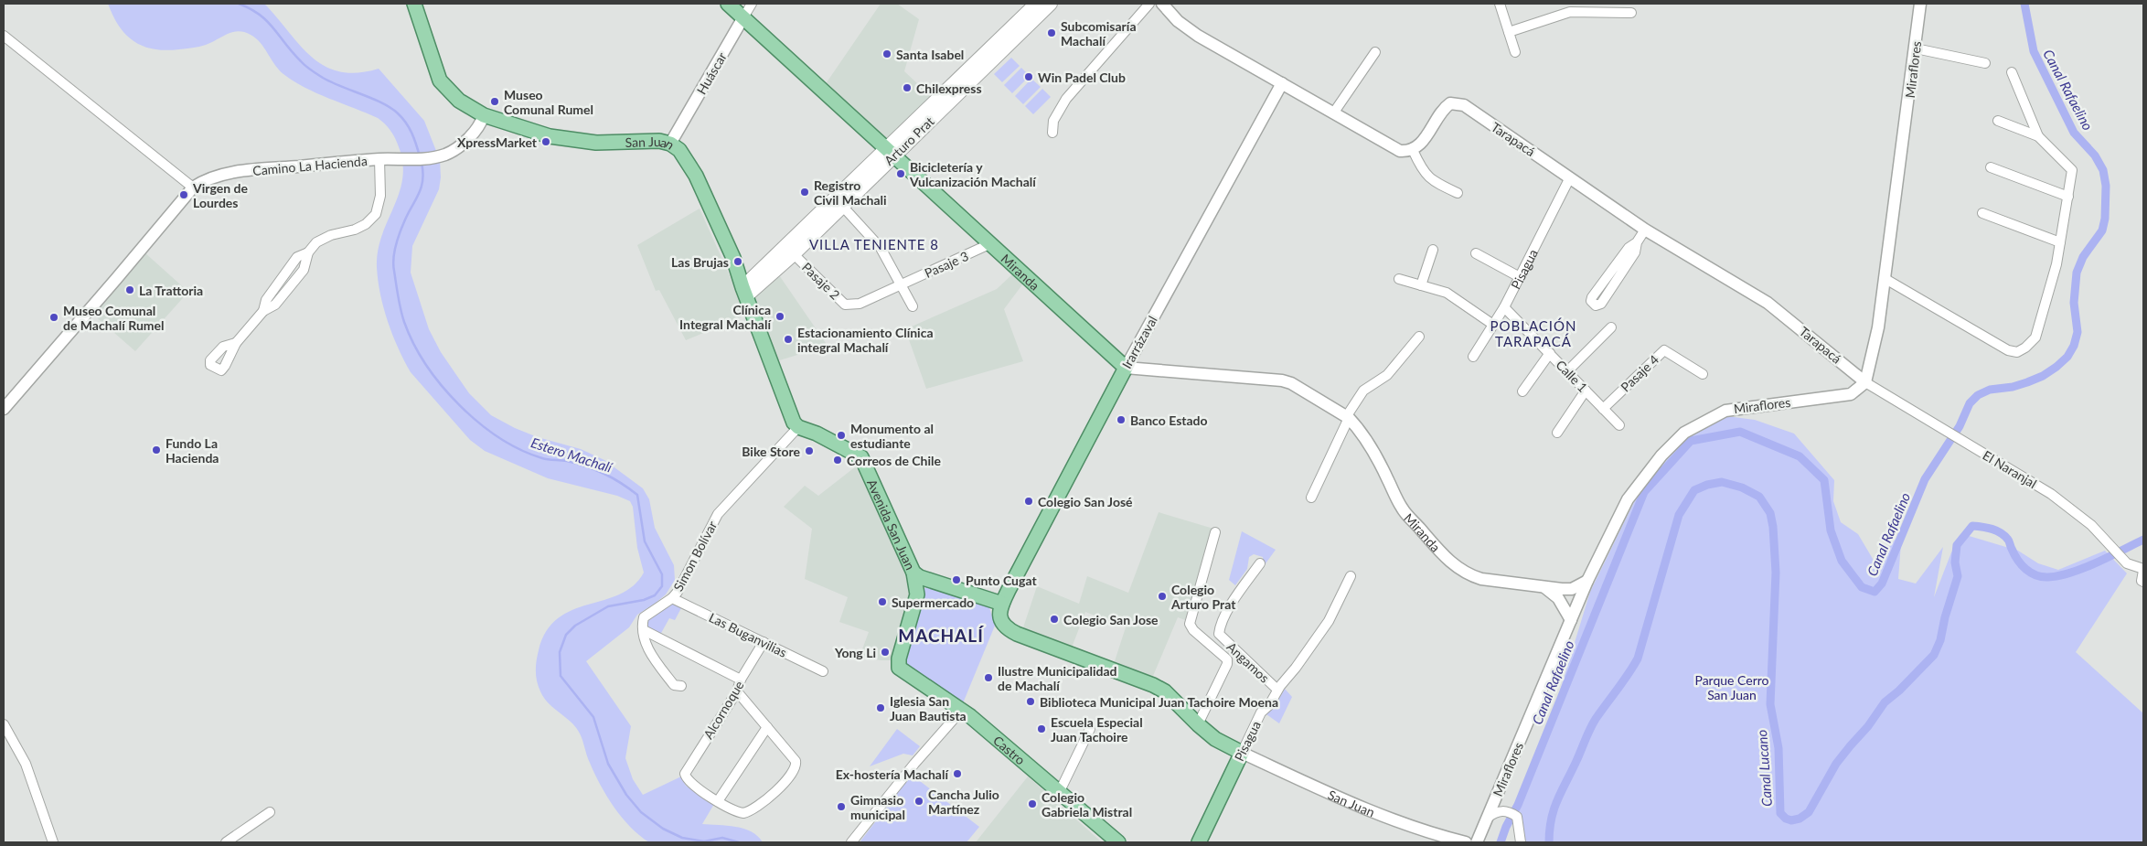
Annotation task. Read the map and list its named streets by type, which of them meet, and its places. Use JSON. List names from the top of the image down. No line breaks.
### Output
{"streets":{"main road":["Arturo Prat","San Juan","Pisagua","Miranda","Irarrázaval","Avenida San Juan","Castro"],"street":["Miraflores","Huáscar","Tarapacá","Camino La Hacienda","Pasaje 3","Pasaje 2","Pasaje 4","Calle 1","El Naranjal","Simon Bolívar","Las Buganvilias","Angamos","Alcornoque"]},"crossings":[["Miraflores","Tarapacá"],["Miraflores","Miranda"],["Miraflores","El Naranjal"],["Huáscar","San Juan"],["Huáscar","Miranda"],["Tarapacá","Pisagua"],["Tarapacá","El Naranjal"],["Arturo Prat","San Juan"],["Arturo Prat","Miranda"],["Arturo Prat","Pasaje 2"],["San Juan","Camino La Hacienda"],["San Juan","Pisagua"],["San Juan","Avenida San Juan"],["San Juan","Simon Bolívar"],["Pasaje 3","Miranda"],["Pasaje 3","Pasaje 2"],["Pisagua","Calle 1"],["Pisagua","Angamos"],["Miranda","Irarrázaval"],["Irarrázaval","Avenida San Juan"],["Pasaje 4","Calle 1"],["Avenida San Juan","Simon Bolívar"],["Avenida San Juan","Castro"],["Simon Bolívar","Las Buganvilias"],["Las Buganvilias","Alcornoque"]],"districts":["VILLA TENIENTE 8","POBLACIÓN TARAPACÁ","MACHALÍ"],"water":["Canal Rafaelino","Estero Machalí","Canal Lucano"],"parks":["Parque Cerro San Juan"],"places":["Subcomisaría Machalí","Santa Isabel","Win Padel Club","Chilexpress","Museo Comunal Rumel","XpressMarket","Bicicletería y Vulcanización Machalí","Registro Civil Machali","Virgen de Lourdes","Las Brujas","La Trattoria","Clínica Integral Machalí","Museo Comunal de Machalí Rumel","Estacionamiento Clínica integral Machalí","Banco Estado","Monumento al estudiante","Fundo La Hacienda","Bike Store","Correos de Chile","Colegio San José","Punto Cugat","Colegio Arturo Prat","Supermercado","Colegio San Jose","Yong Li","Ilustre Municipalidad de Machalí","Biblioteca Municipal Juan Tachoire Moena","Iglesia San Juan Bautista","Escuela Especial Juan Tachoire","Ex-hostería Machalí","Cancha Julio Martínez","Colegio Gabriela Mistral","Gimnasio municipal"]}
